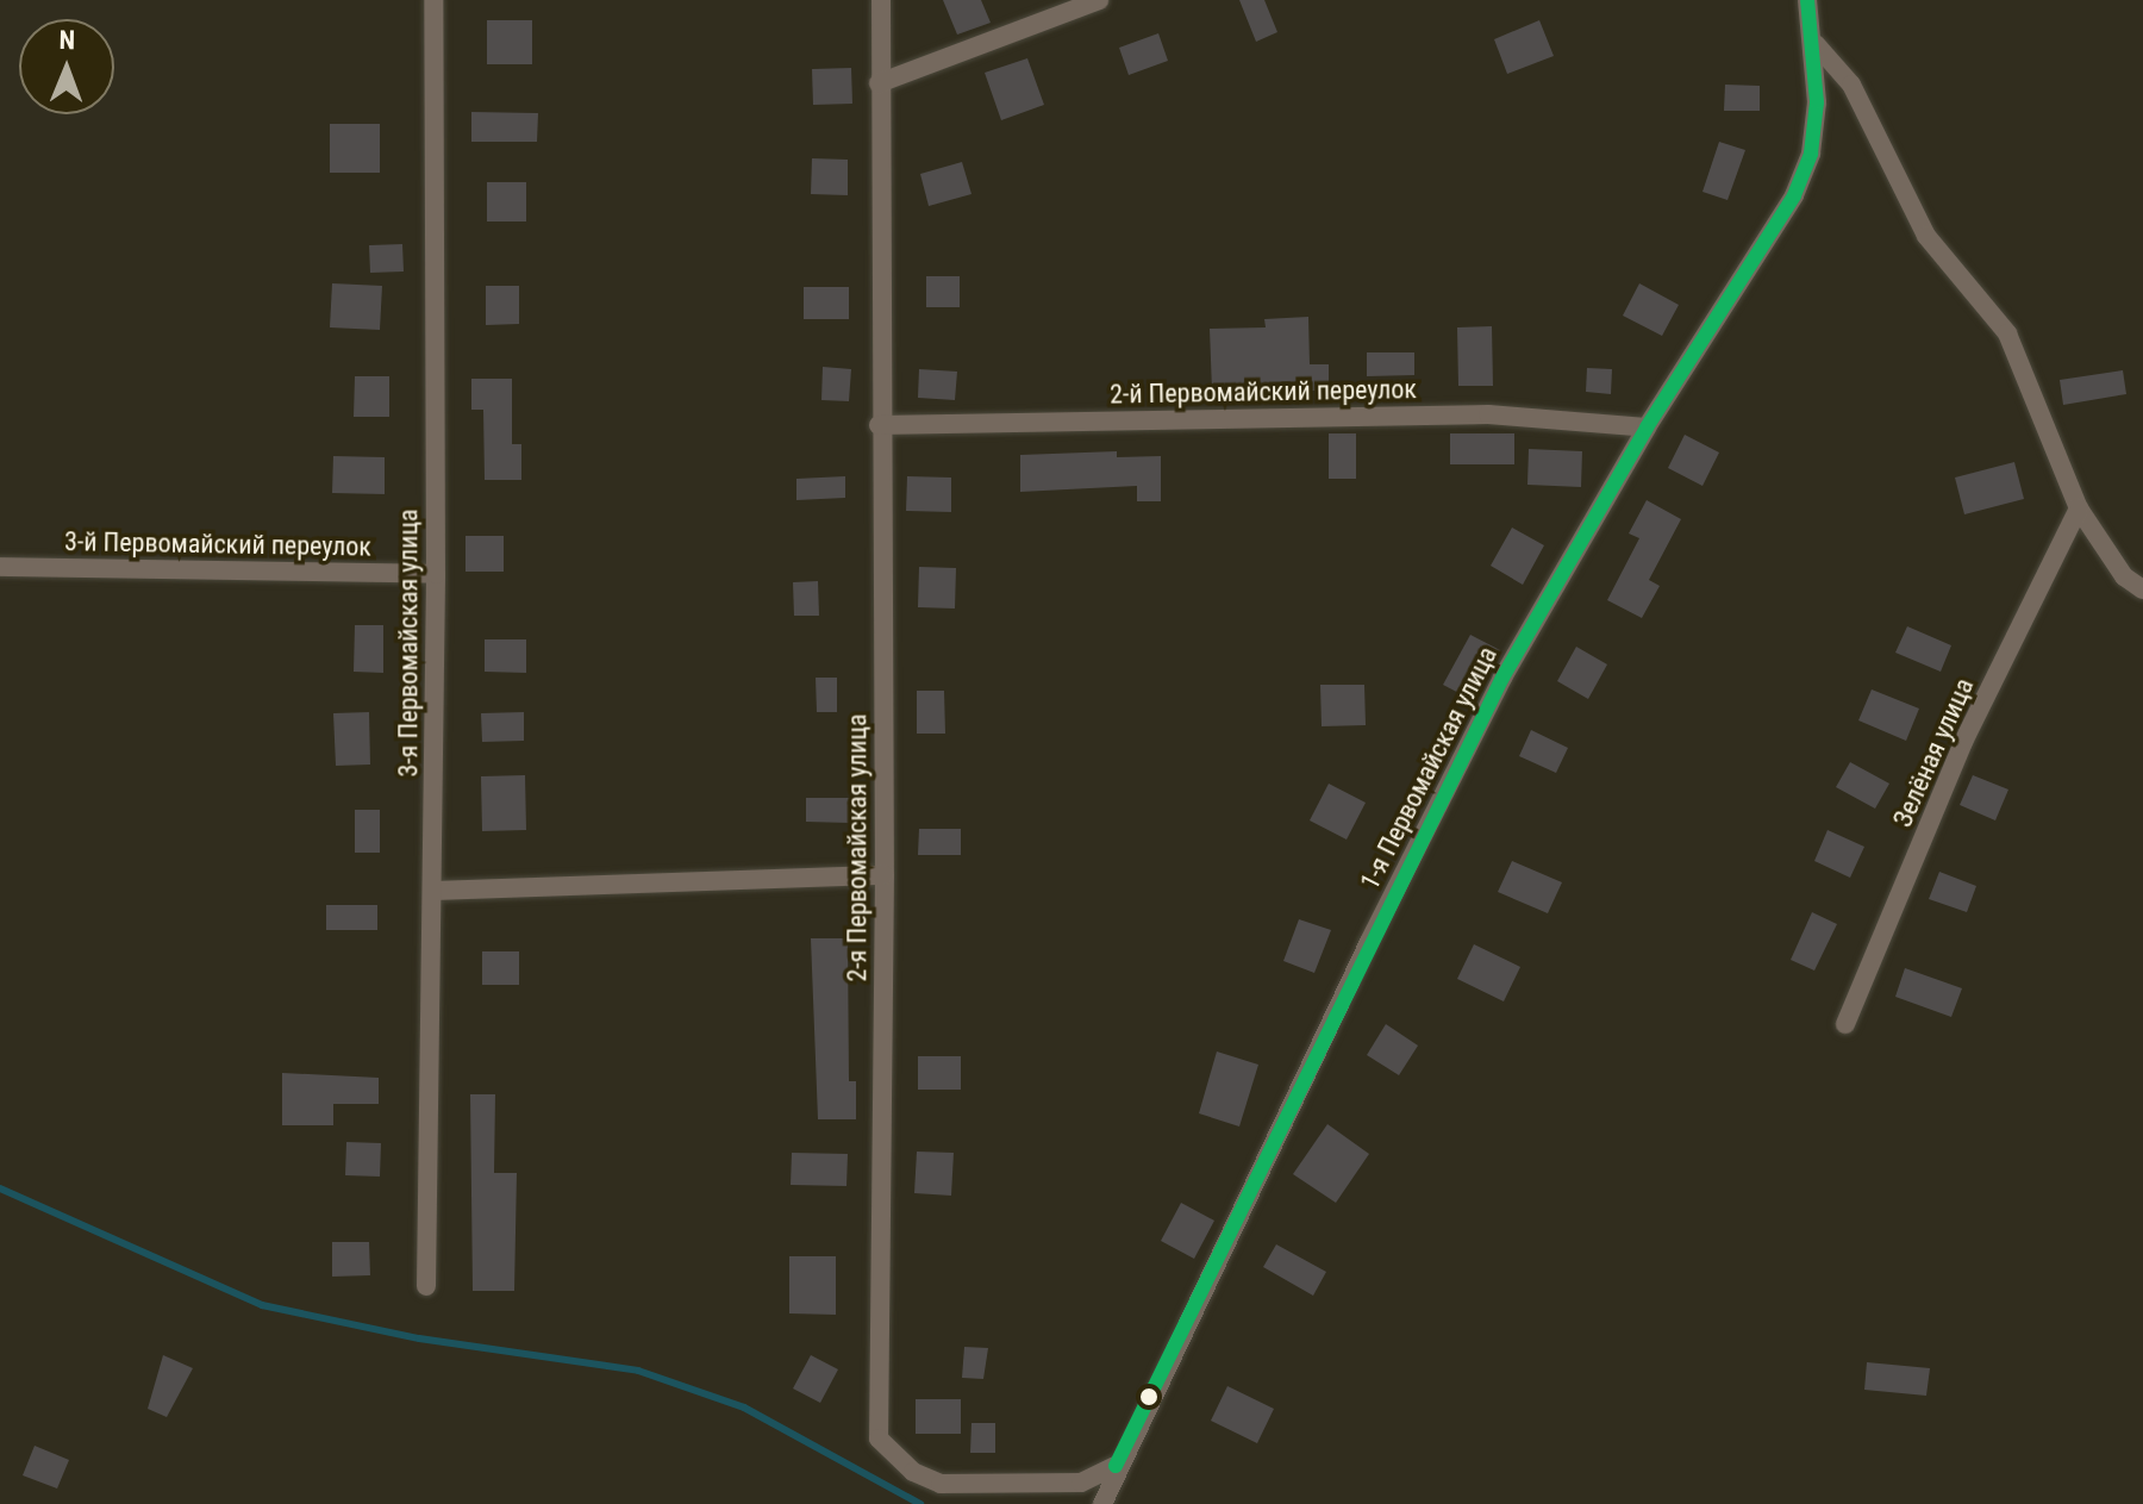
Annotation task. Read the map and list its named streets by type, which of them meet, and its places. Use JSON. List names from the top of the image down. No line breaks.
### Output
{"streets":{"street":["2-й Первомайский переулок","3-й Первомайский переулок","3-я Первомайская улица","Зелёная улица","1-я Первомайская улица","2-я Первомайская улица"]},"crossings":[["2-й Первомайский переулок","1-я Первомайская улица"],["2-й Первомайский переулок","2-я Первомайская улица"],["3-й Первомайский переулок","3-я Первомайская улица"],["1-я Первомайская улица","2-я Первомайская улица"]],"north":"top"}
